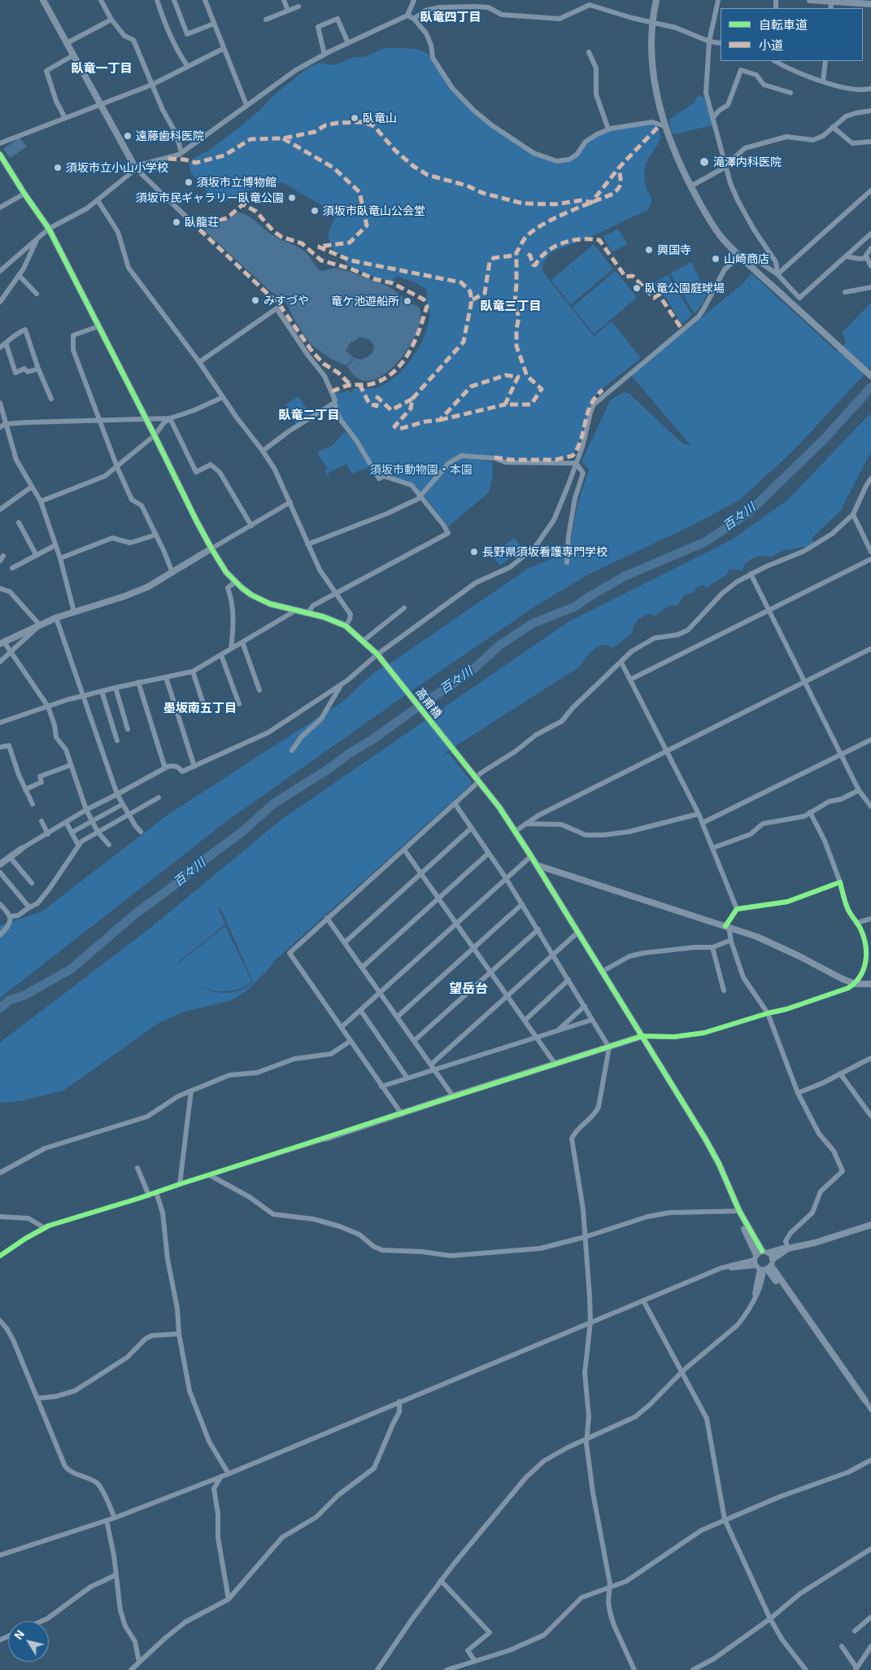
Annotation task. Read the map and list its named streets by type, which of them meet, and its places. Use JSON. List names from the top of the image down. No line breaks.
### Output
{"streets":{"street":["高甫橋"]},"districts":["臥竜四丁目","臥竜一丁目","臥竜三丁目","臥竜二丁目","墨坂南五丁目","望岳台"],"water":["百々川"],"parks":["須坂市動物園・本園"],"places":["臥竜山","遠藤歯科医院","滝澤内科医院","須坂市立小山小学校","須坂市立博物館","須坂市民ギャラリー臥竜公園","須坂市臥竜山公会堂","臥龍荘","興国寺","山崎商店","臥竜公園庭球場","みすづや","竜ケ池遊船所","長野県須坂看護専門学校"],"legend":["自転車道","小道"],"north":"top left"}
